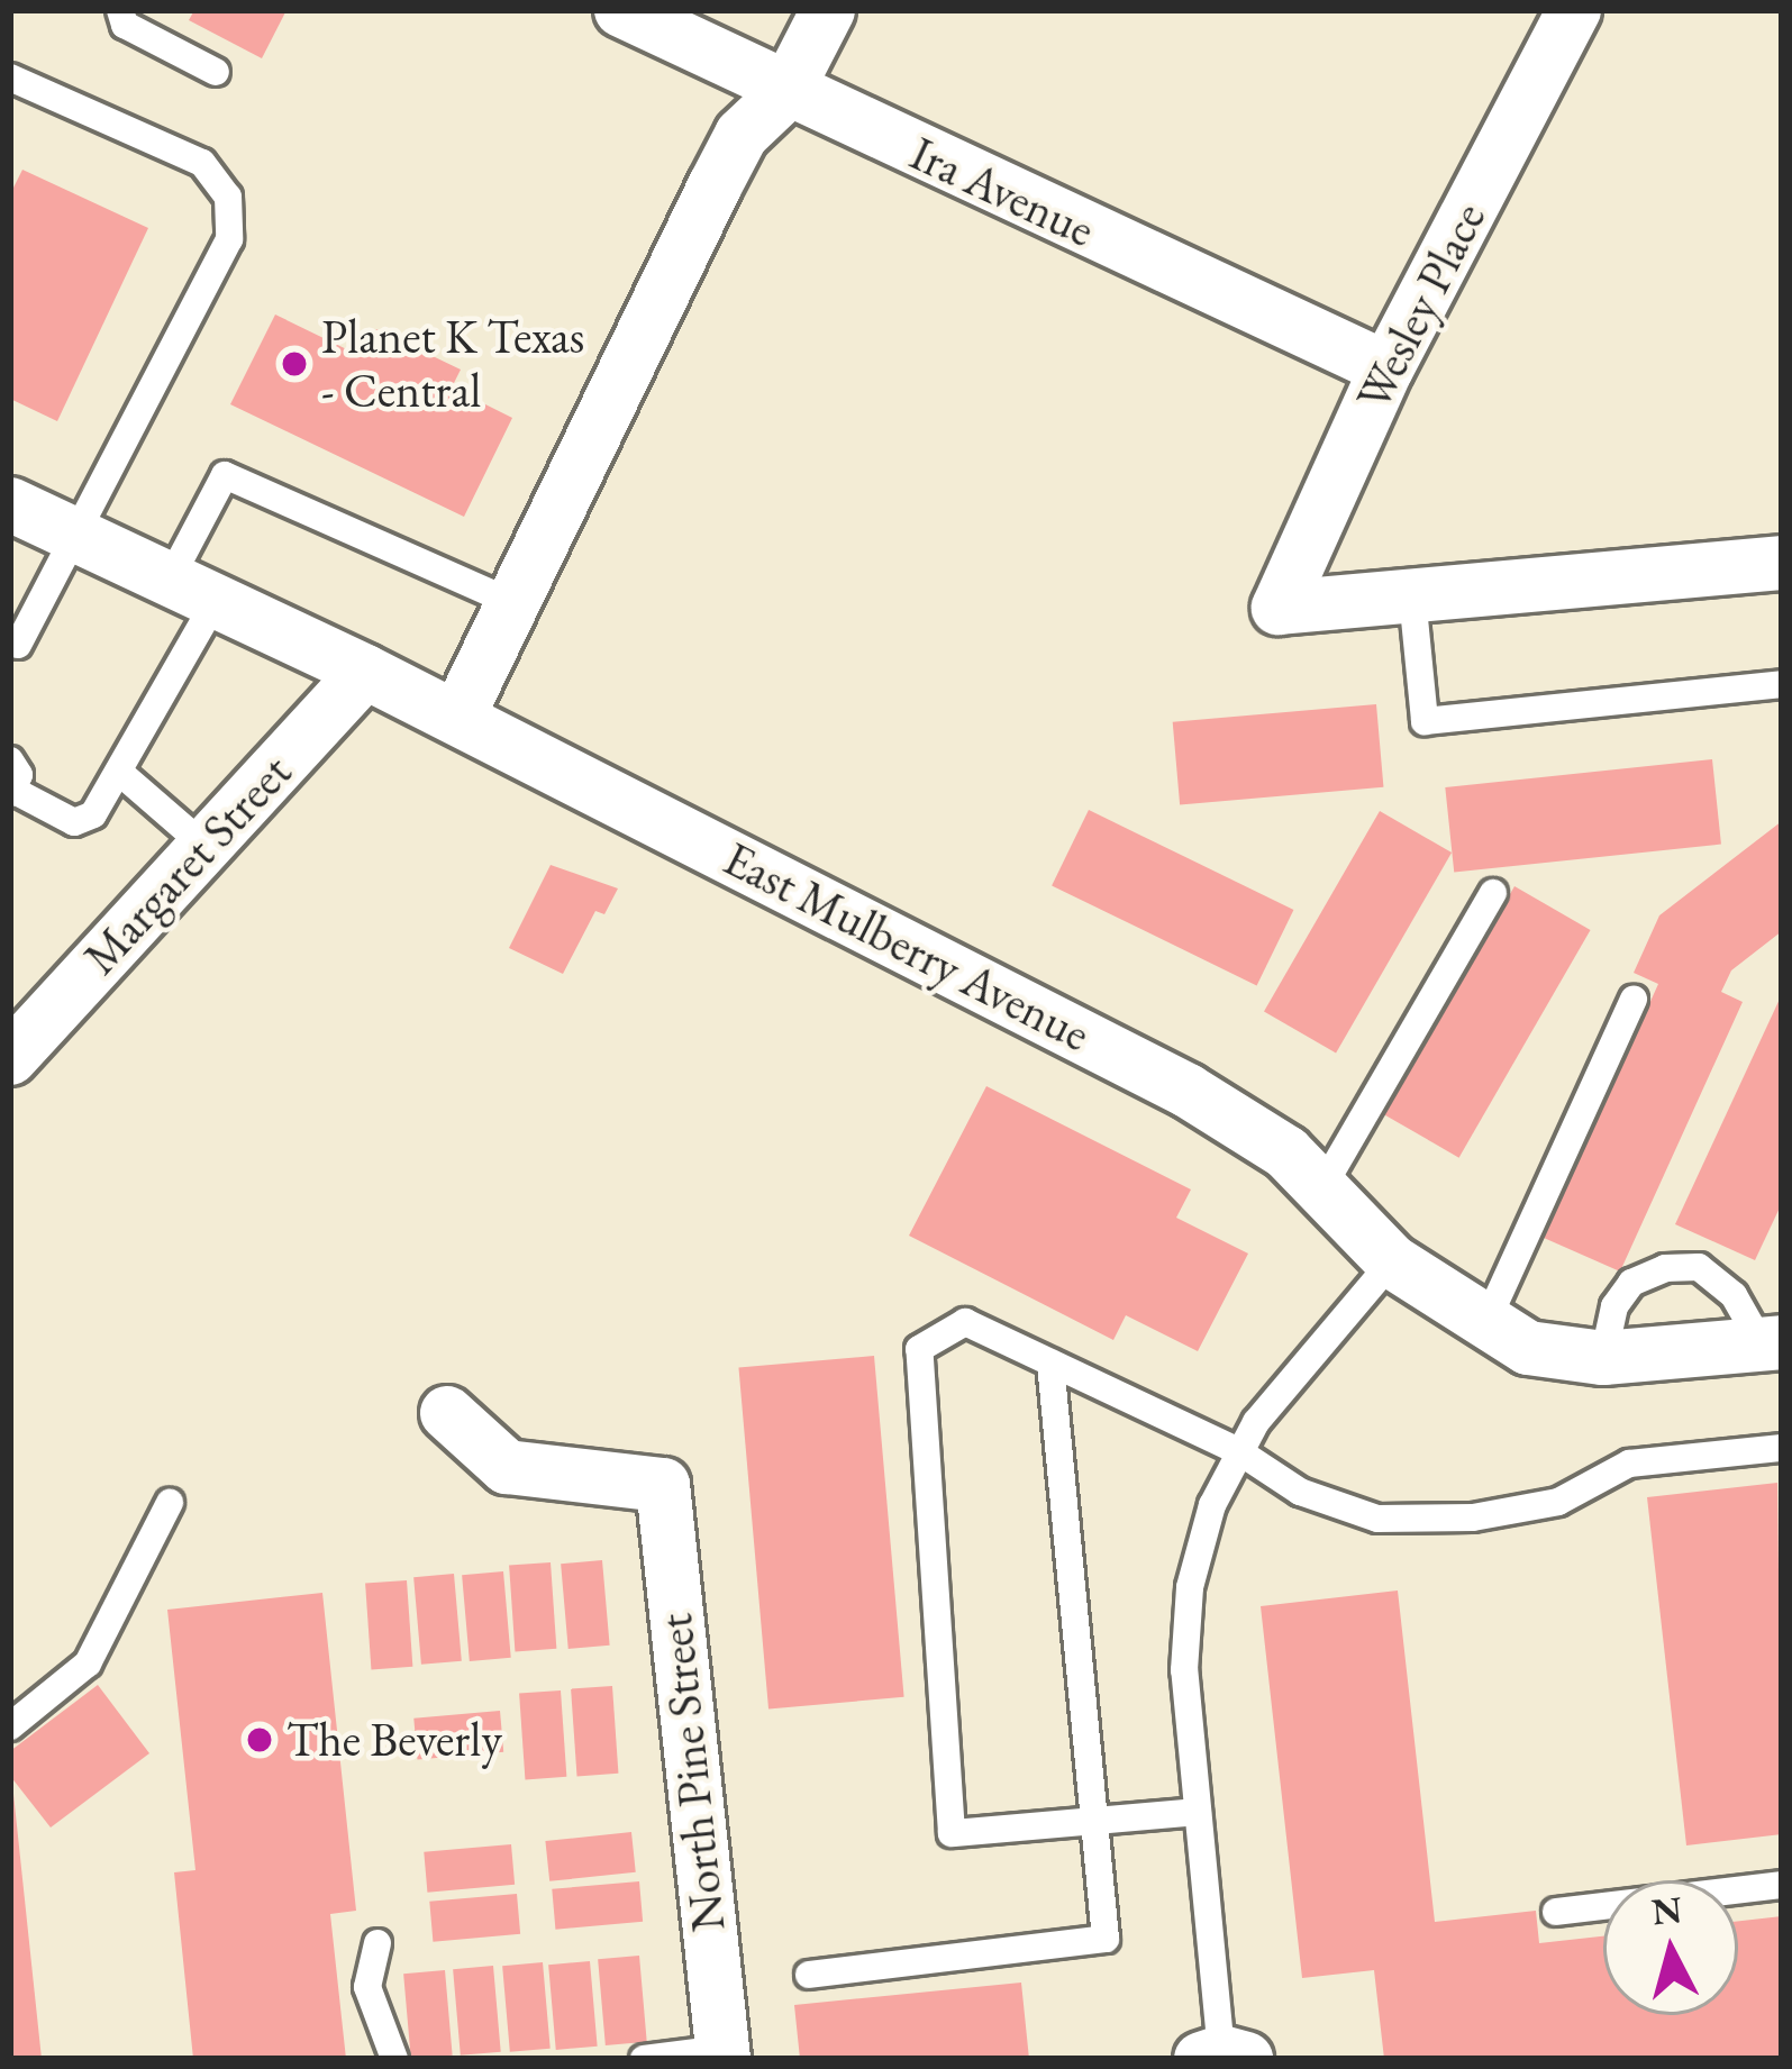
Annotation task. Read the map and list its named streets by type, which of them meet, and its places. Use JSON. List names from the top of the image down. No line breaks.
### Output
{"streets":{"street":["Ira Avenue","Wesley Place","Margaret Street","East Mulberry Avenue","North Pine Street"]},"crossings":[["Ira Avenue","Wesley Place"],["Margaret Street","East Mulberry Avenue"]],"places":["Planet K Texas - Central","The Beverly"],"north":"top"}
